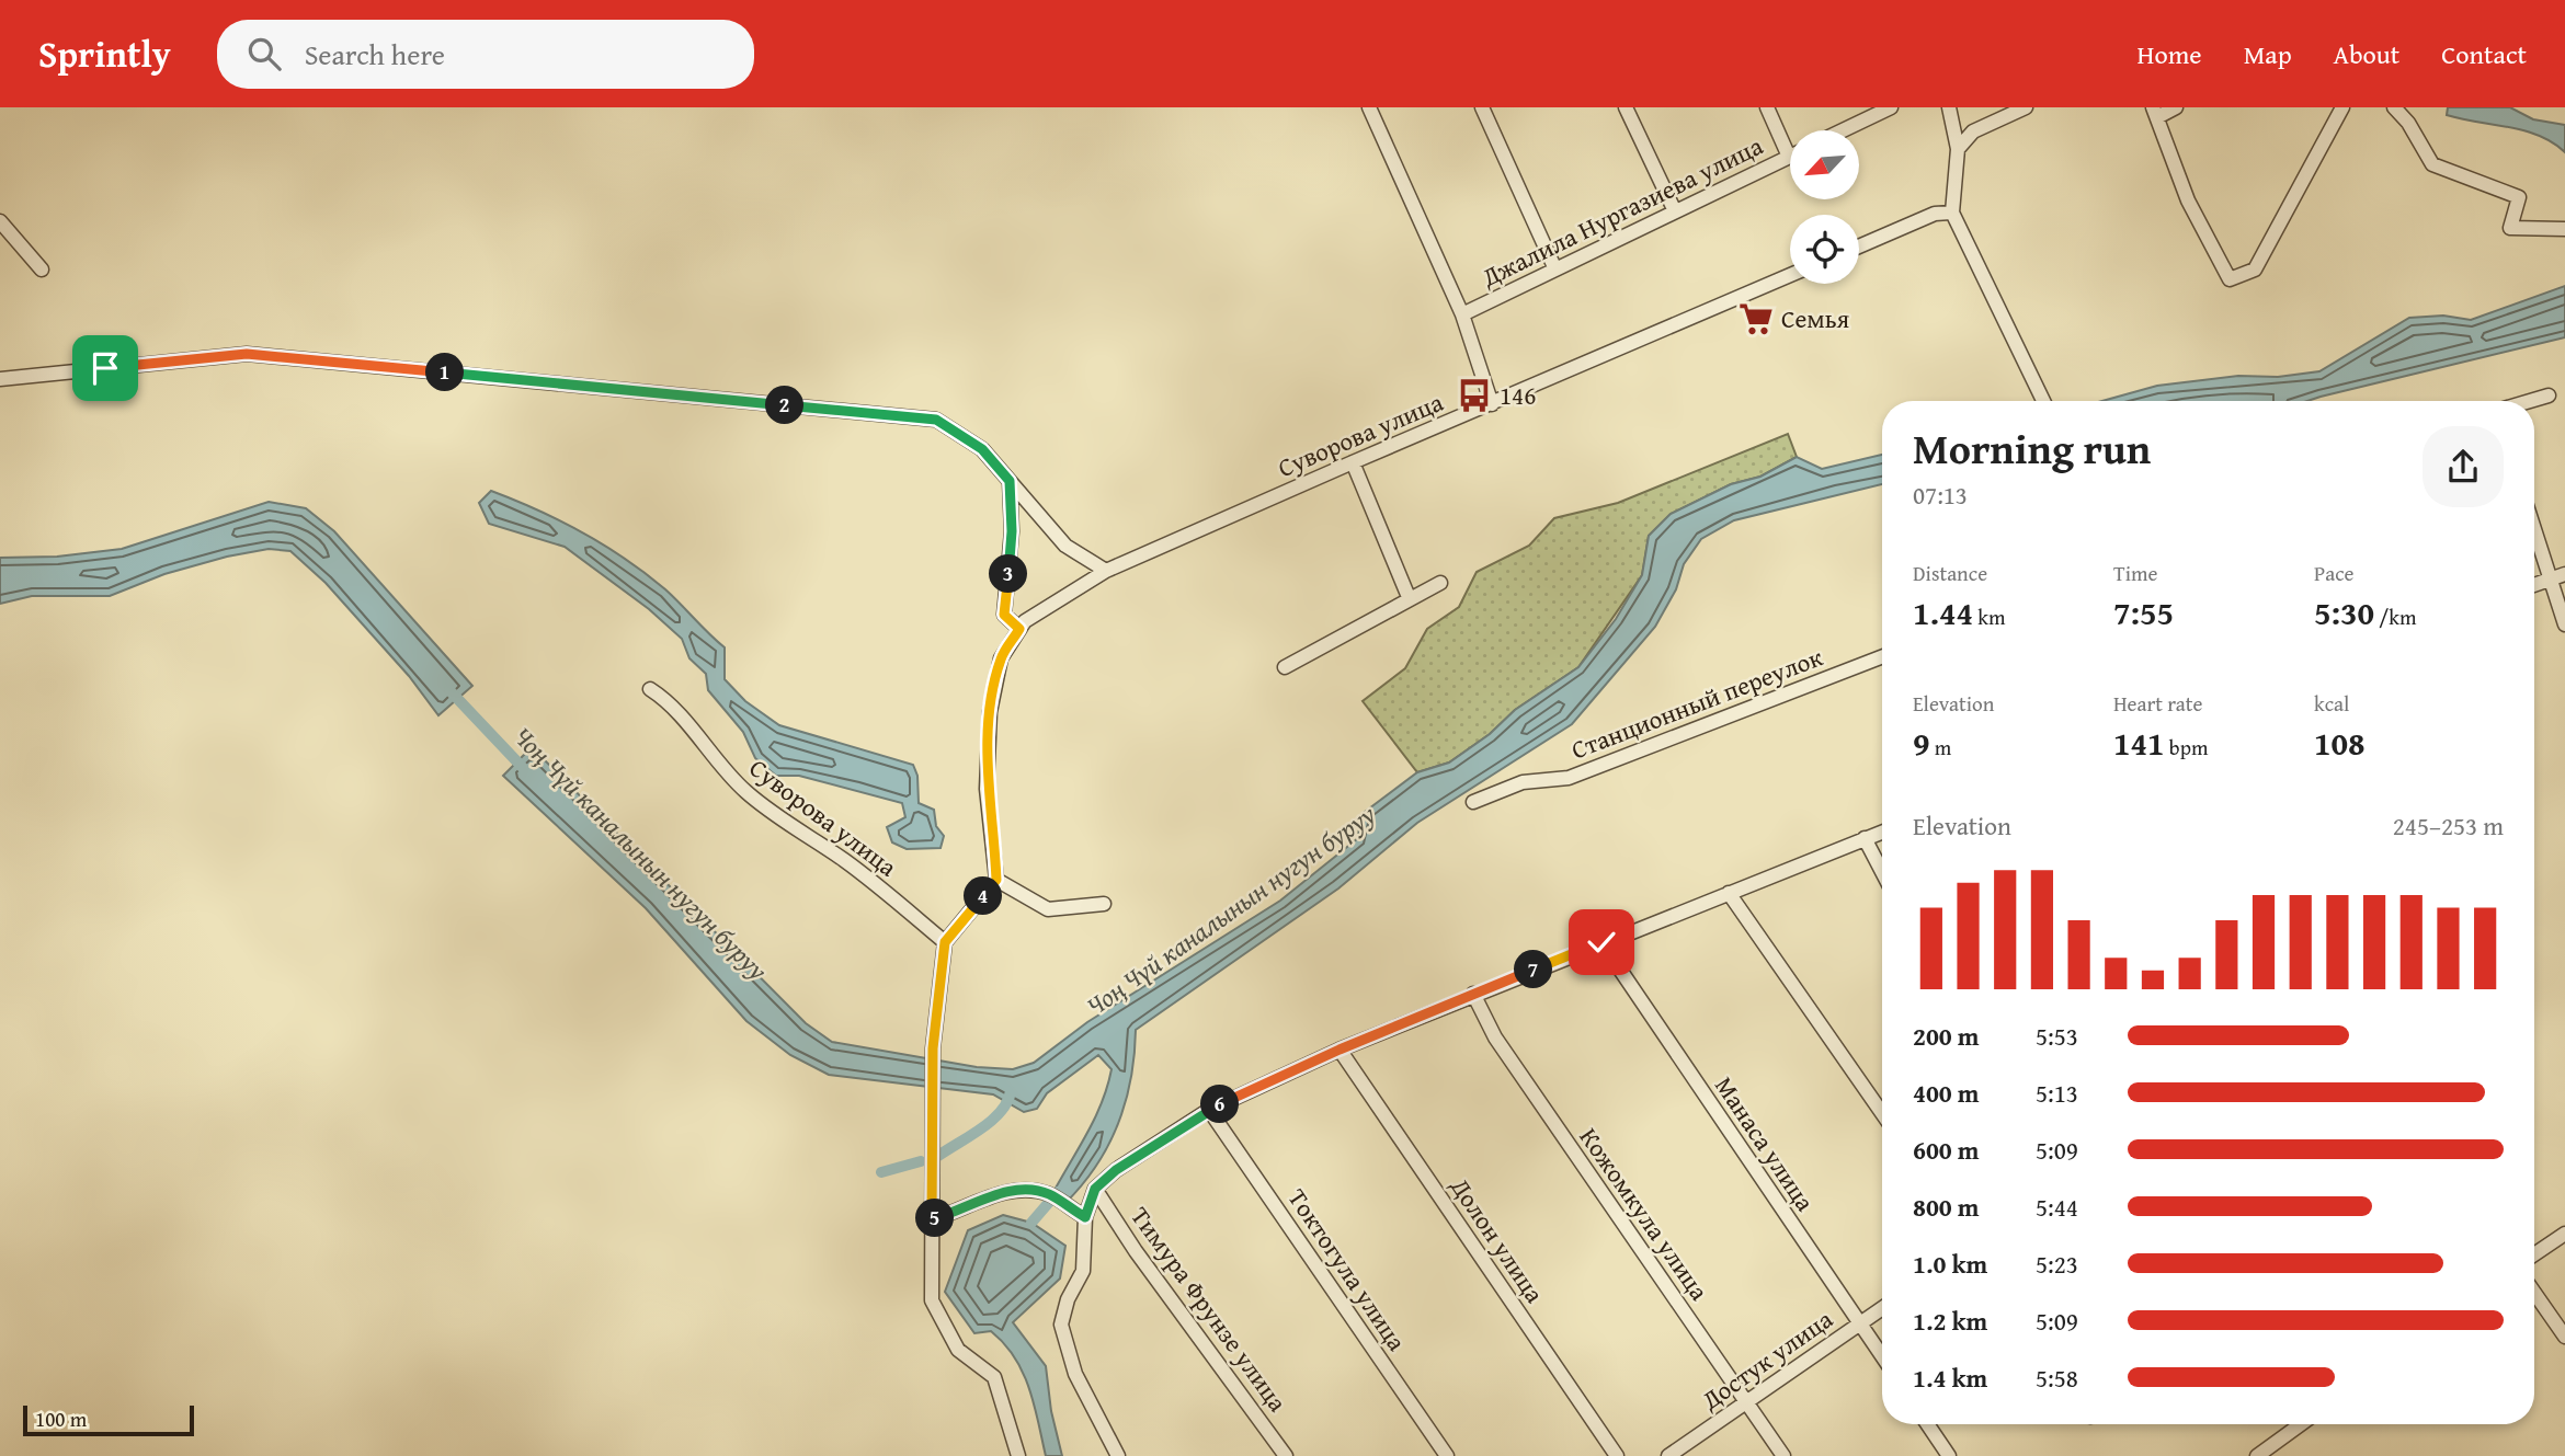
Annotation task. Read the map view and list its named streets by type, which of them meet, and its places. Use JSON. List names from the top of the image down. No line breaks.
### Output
{"streets":{"street":["Джалила Нургазиева улица","Суворова улица","Станционный переулок","Манаса улица","Кожомкула улица","Долон улица","Токтогула улица","Тимура Фрунзе улица","Достук улица"]},"crossings":[["Манаса улица","Достук улица"],["Кожомкула улица","Достук улица"]],"water":["Чоң Чүй каналынын нугун буруу"],"places":{"supermarket":["Семья"],"bus stop":["146"]},"scale_bar":"100 m","north":"bottom left","page":{"header":"Sprintly","search":"Search here","nav":["Home","Map","About","Contact"],"pins":["1","2","3","4","7","6","5"],"heading":["Morning run","07:13"],"stats":[["Distance","1.44 km"],["Time","7:55"],["Pace","5:30 /km"],["Elevation","9 m"],["Heart rate","141 bpm"],["kcal","108"]],"chart":["Elevation","245–253 m"],"list":[{"name":"200 m","note":"5:53"},{"name":"400 m","note":"5:13"},{"name":"600 m","note":"5:09"},{"name":"800 m","note":"5:44"},{"name":"1.0 km","note":"5:23"},{"name":"1.2 km","note":"5:09"},{"name":"1.4 km","note":"5:58"}],"scale":"100 m"}}
